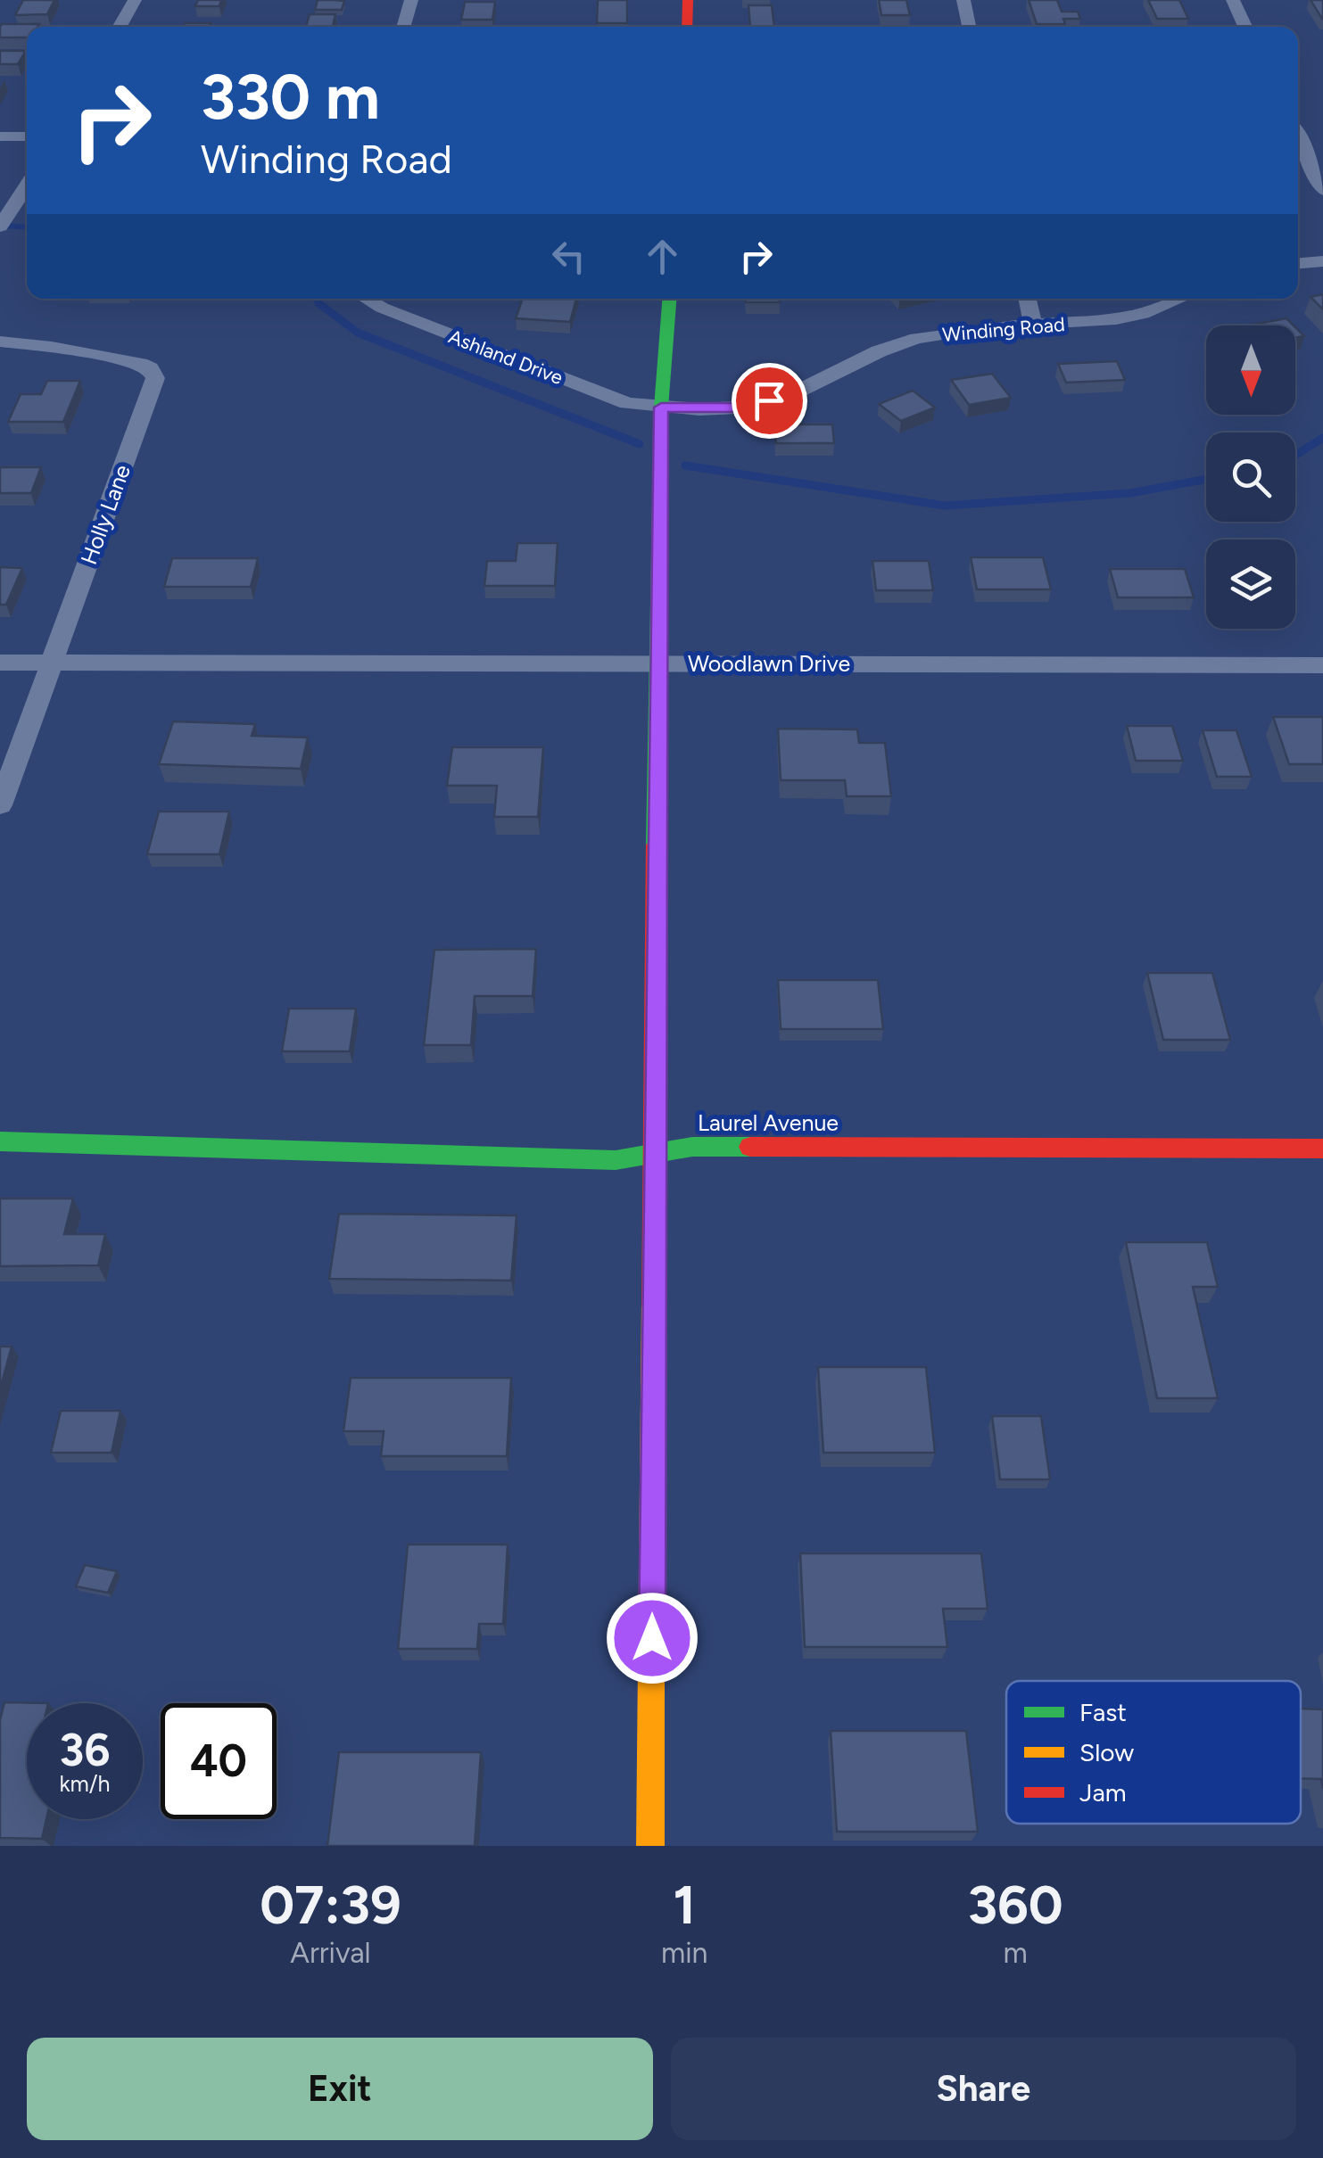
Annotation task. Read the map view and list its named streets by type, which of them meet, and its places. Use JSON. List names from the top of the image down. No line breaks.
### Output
{"streets":{"street":["Winding Road","Ashland Drive","Holly Lane","Woodlawn Drive","Laurel Avenue"]},"crossings":[["Winding Road","Ashland Drive"],["Holly Lane","Woodlawn Drive"]],"legend":["Fast","Slow","Jam"],"north":"bottom","page":{"turn":["330 m","Winding Road"],"speed":"36 km/h","limit":"40","eta":["07:39","Arrival","1","min","360","m"],"buttons":["Exit","Share"]}}
